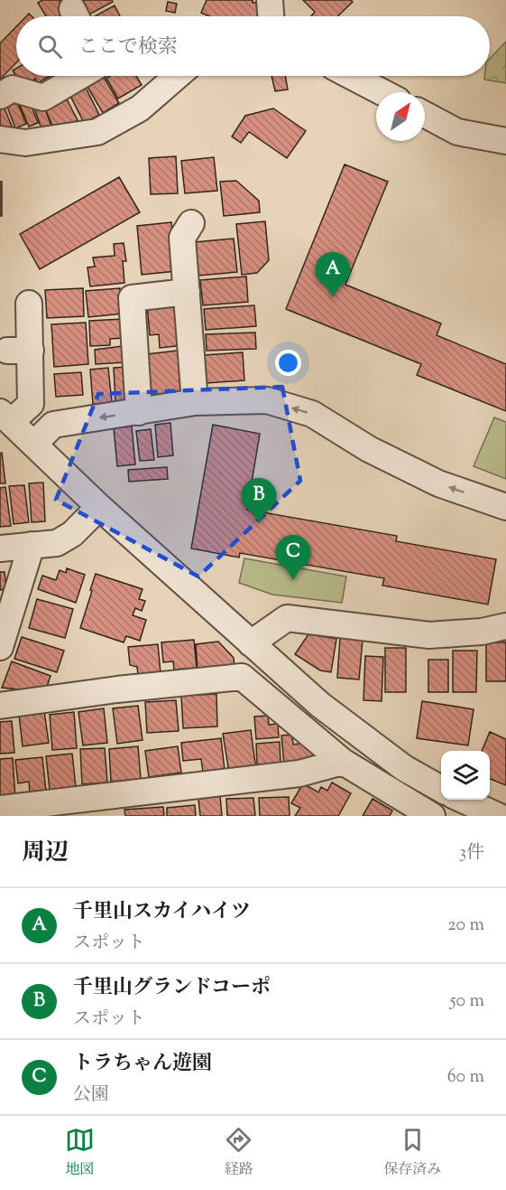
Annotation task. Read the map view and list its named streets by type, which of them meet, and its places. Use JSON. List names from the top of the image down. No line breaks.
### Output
{"north":"top right","page":{"search":"ここで検索","pins":["A","B","C"],"heading":["周辺","3件"],"list":[{"mark":"A","name":"千里山スカイハイツ","note":"スポット","value":"20 m"},{"mark":"B","name":"千里山グランドコーポ","note":"スポット","value":"50 m"},{"mark":"C","name":"トラちゃん遊園","note":"公園","value":"60 m"}],"nav":["地図","経路","保存済み"]}}
